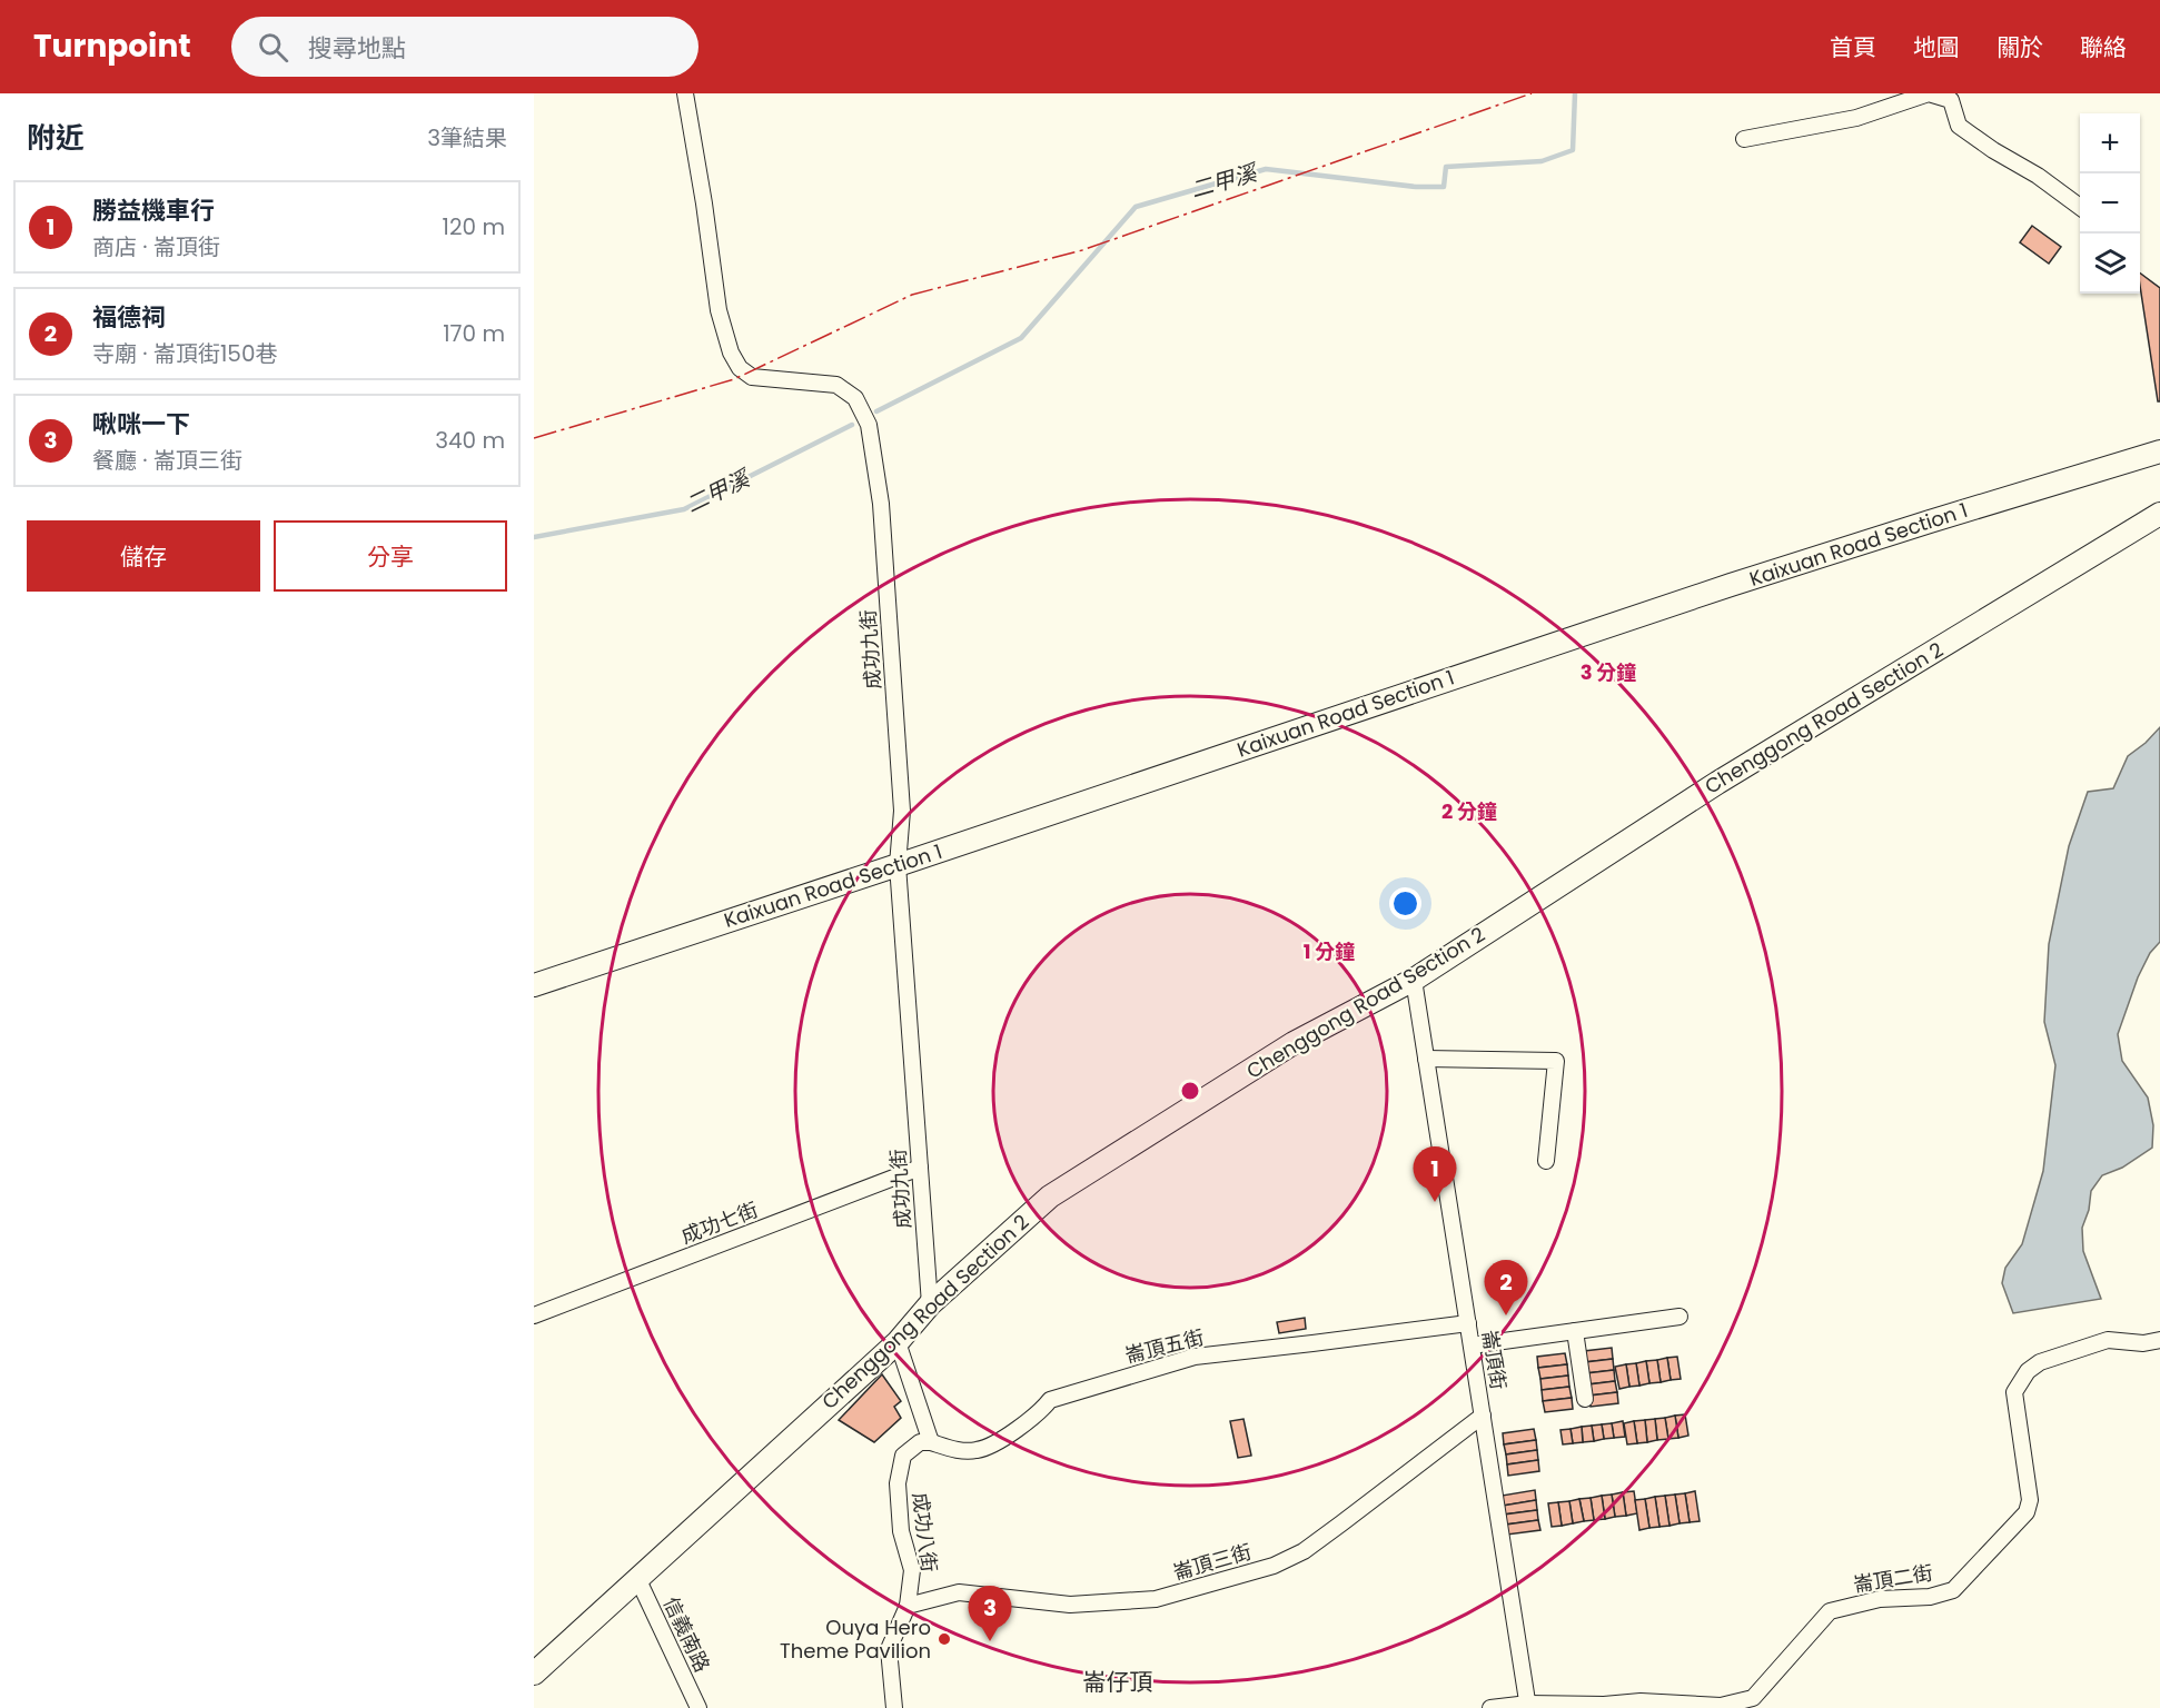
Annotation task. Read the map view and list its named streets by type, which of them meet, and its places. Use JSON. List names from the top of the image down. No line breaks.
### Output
{"streets":{"street":["Kaixuan Road Section 1","成功九街","Chenggong Road Section 2","成功七街","崙頂五街","崙頂街","成功八街","崙頂三街","崙頂二街","信義南路"]},"crossings":[["Kaixuan Road Section 1","成功九街"],["成功九街","Chenggong Road Section 2"],["成功九街","成功七街"],["Chenggong Road Section 2","崙頂街"],["Chenggong Road Section 2","信義南路"],["崙頂五街","崙頂街"],["崙頂五街","成功八街"],["崙頂街","崙頂三街"],["崙頂街","崙頂二街"],["成功八街","崙頂三街"]],"districts":["崙仔頂"],"water":["二甲溪"],"places":["Ouya Hero Theme Pavilion"],"page":{"header":"Turnpoint","search":"搜尋地點","nav":["首頁","地圖","關於","聯絡"],"heading":["附近","3筆結果"],"map_buttons":["+","−"],"list":[{"mark":"1","name":"勝益機車行","note":"商店 · 崙頂街","value":"120 m"},{"mark":"2","name":"福德祠","note":"寺廟 · 崙頂街150巷","value":"170 m"},{"mark":"3","name":"啾咪一下","note":"餐廳 · 崙頂三街","value":"340 m"}],"buttons":["儲存","分享"],"pins":["1","2","3"]},"rings":["3 分鐘","2 分鐘","1 分鐘"]}
